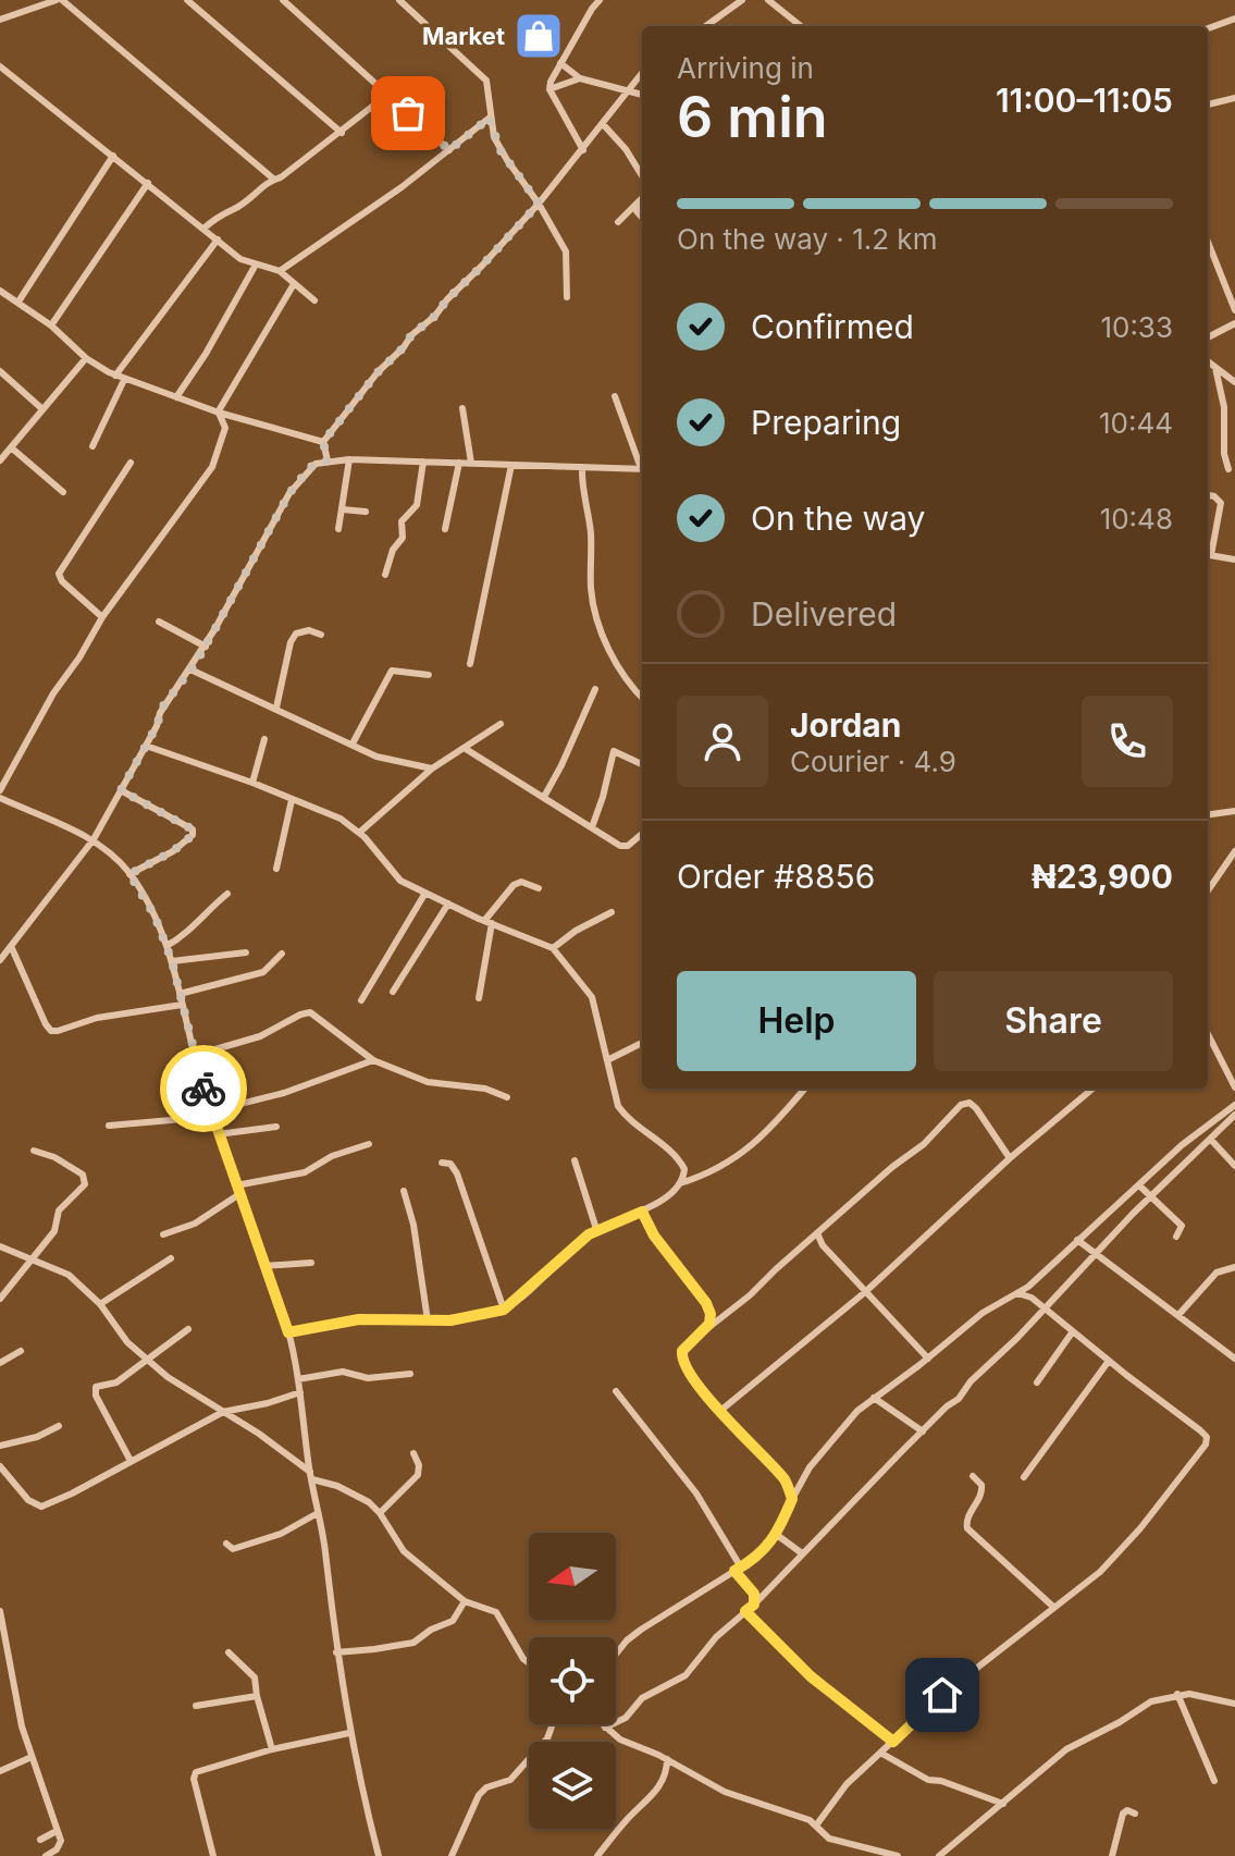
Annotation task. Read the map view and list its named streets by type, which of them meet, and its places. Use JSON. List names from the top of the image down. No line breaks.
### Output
{"places":{"shop":["Market"]},"north":"left","page":{"heading":["6 min","Arriving in","11:00–11:05"],"panel":["Jordan","Courier · 4.9","Order #8856","₦23,900"],"bar":"On the way · 1.2 km","list":[["Confirmed","10:33"],["Preparing","10:44"],["On the way","10:48"],"Delivered"],"buttons":["Help","Share"]}}
